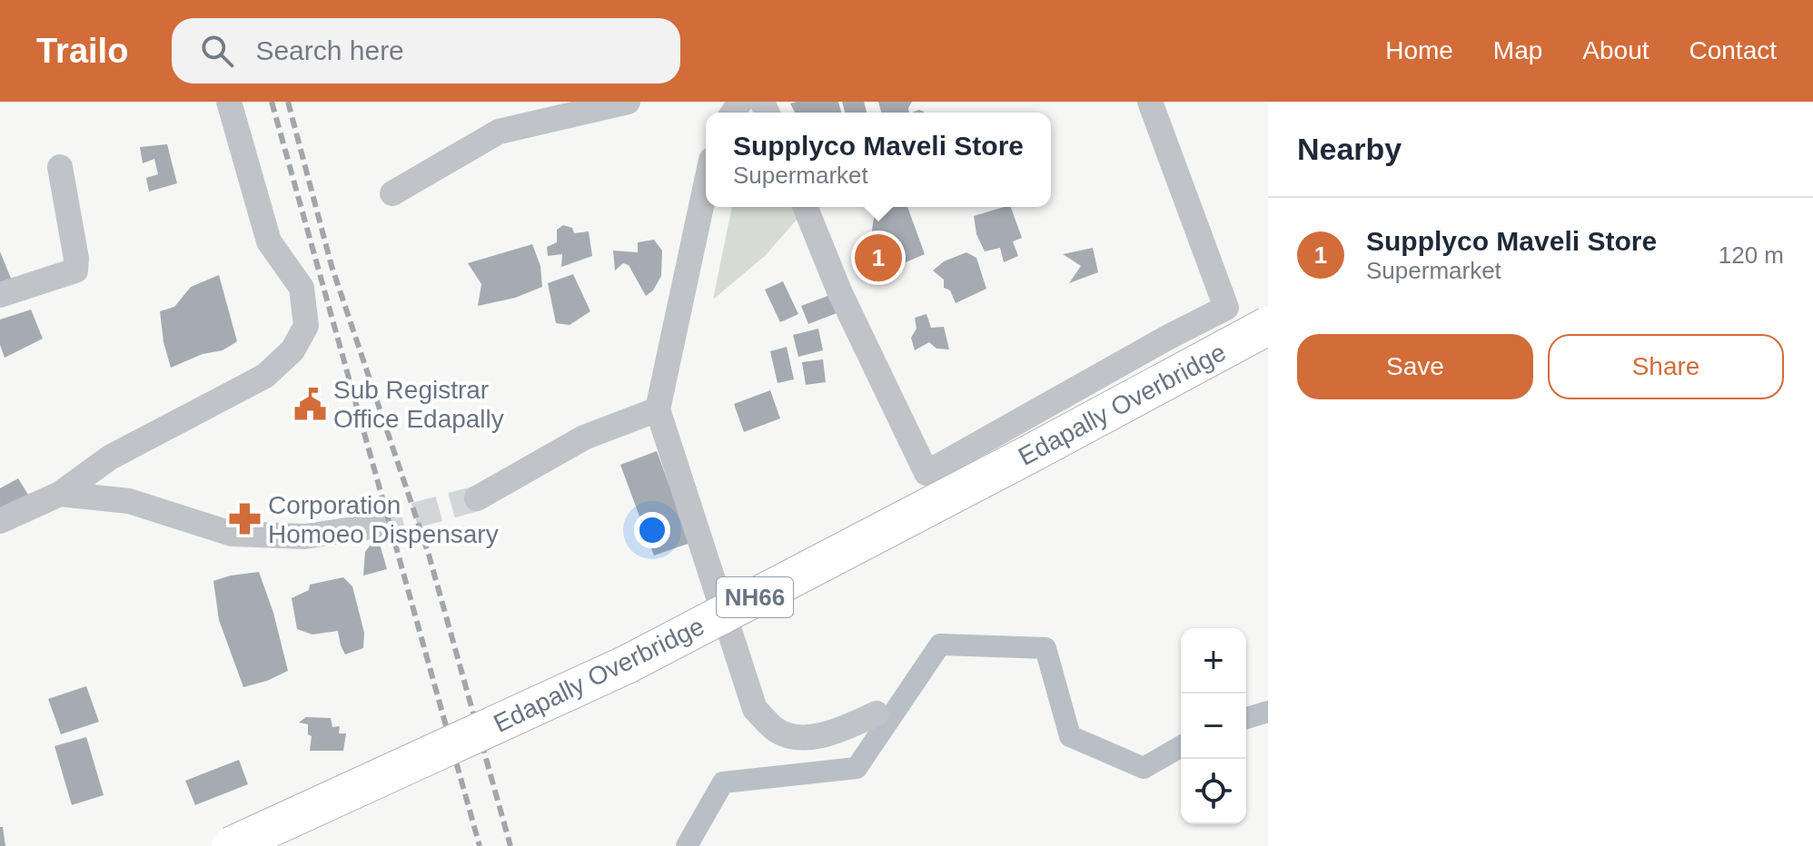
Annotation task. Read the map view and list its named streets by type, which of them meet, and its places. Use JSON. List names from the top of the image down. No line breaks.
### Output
{"streets":{"highway":["Edapally Overbridge","NH66"]},"places":{"public building":["Sub Registrar Office Edapally"],"pharmacy":["Corporation Homoeo Dispensary"]},"page":{"header":"Trailo","search":"Search here","nav":["Home","Map","About","Contact"],"heading":"Nearby","popup":["Supplyco Maveli Store","Supermarket"],"list":[{"mark":"1","name":"Supplyco Maveli Store","note":"Supermarket","value":"120 m"}],"pins":"1","buttons":["Save","Share"],"map_buttons":["+","−"]}}
